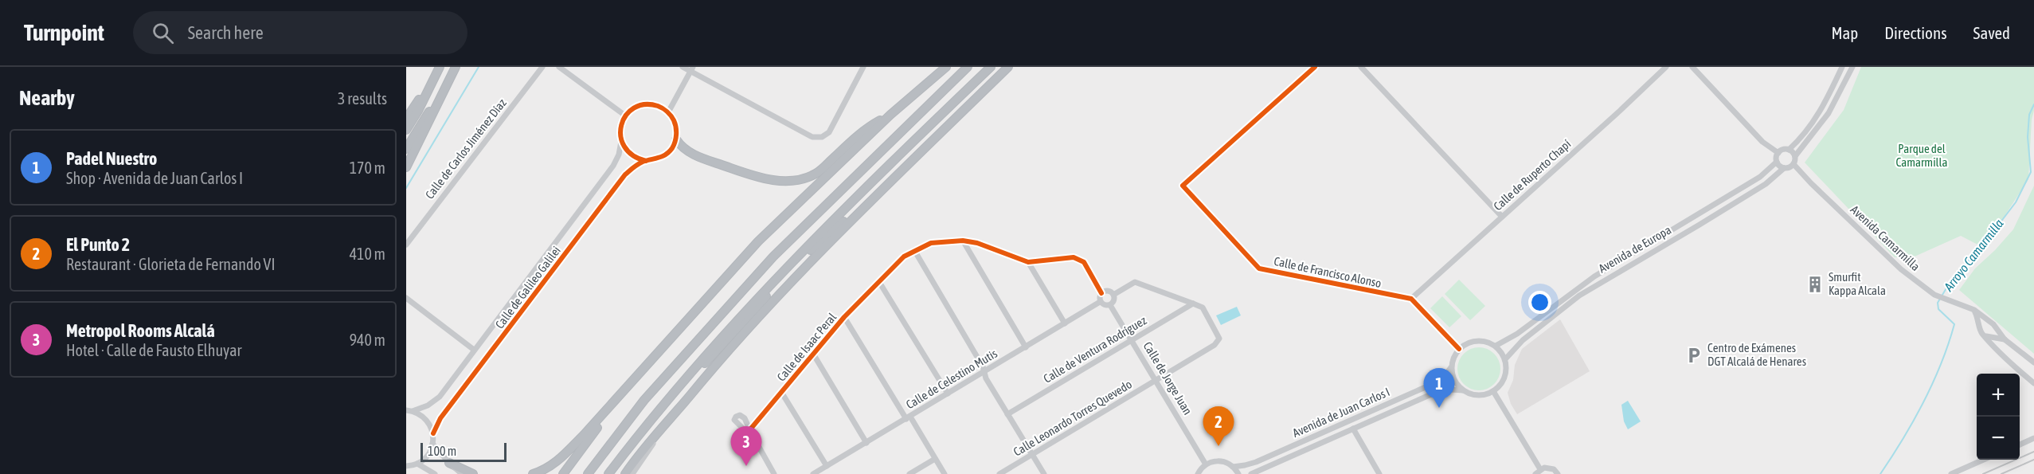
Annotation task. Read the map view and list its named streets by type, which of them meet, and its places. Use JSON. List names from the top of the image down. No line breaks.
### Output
{"streets":{"street":["Calle de Carlos Jiménez Díaz","Calle de Ruperto Chapí","Avenida Camarmilla","Avenida de Europa","Calle de Francisco Alonso","Calle de Galileo Galilei","Calle de Isaac Peral","Calle de Ventura Rodríguez","Calle de Jorge Juan","Calle de Celestino Mutis","Avenida de Juan Carlos I","Calle Leonardo Torres Quevedo"]},"crossings":[["Calle de Ruperto Chapí","Calle de Francisco Alonso"],["Avenida Camarmilla","Avenida de Europa"],["Avenida de Europa","Avenida de Juan Carlos I"],["Calle de Isaac Peral","Calle de Jorge Juan"],["Calle de Isaac Peral","Calle de Celestino Mutis"],["Calle de Ventura Rodríguez","Calle de Jorge Juan"],["Calle de Ventura Rodríguez","Calle Leonardo Torres Quevedo"],["Calle de Jorge Juan","Calle de Celestino Mutis"],["Calle de Jorge Juan","Avenida de Juan Carlos I"],["Calle de Jorge Juan","Calle Leonardo Torres Quevedo"]],"water":["Arroyo Camarmilla"],"parks":["Parque del Camarmilla"],"places":{"building":["Smurfit Kappa Alcala"],"parking":["Centro de Exámenes DGT Alcalá de Henares"]},"scale_bar":"100 m","page":{"header":"Turnpoint","search":"Search here","nav":["Map","Directions","Saved"],"heading":["Nearby","3 results"],"list":[{"mark":"1","name":"Padel Nuestro","note":"Shop · Avenida de Juan Carlos I","value":"170 m"},{"mark":"2","name":"El Punto 2","note":"Restaurant · Glorieta de Fernando VI","value":"410 m"},{"mark":"3","name":"Metropol Rooms Alcalá","note":"Hotel · Calle de Fausto Elhuyar","value":"940 m"}],"pins":["1","2","3"],"map_buttons":["+","−"],"scale":"100 m"}}
